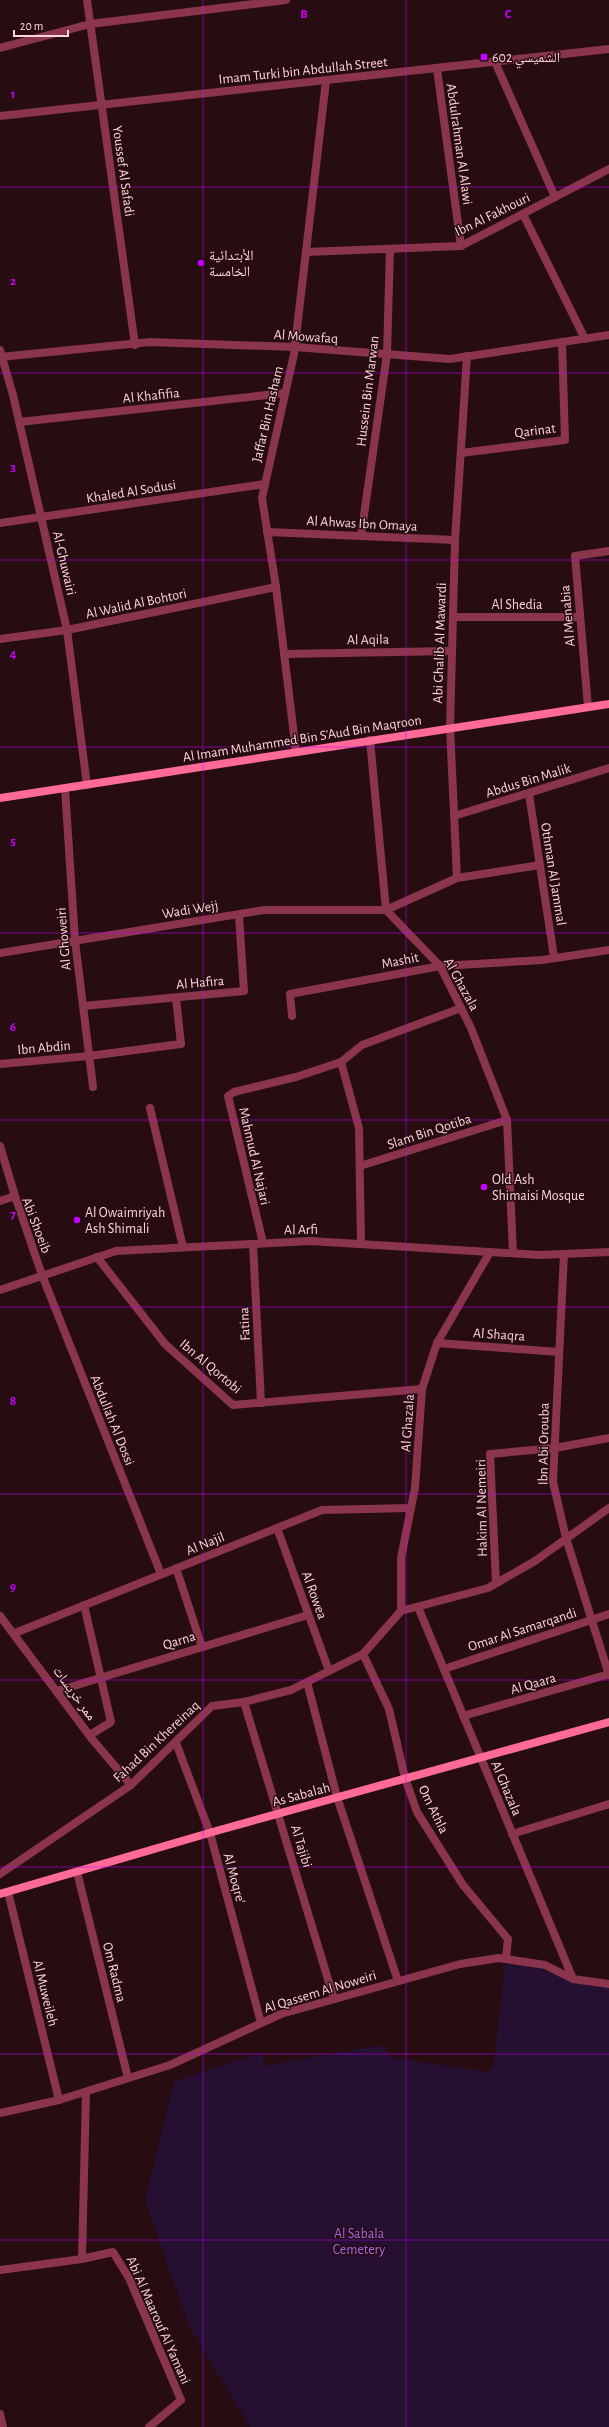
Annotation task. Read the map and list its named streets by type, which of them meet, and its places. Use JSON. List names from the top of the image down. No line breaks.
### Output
{"streets":{"main road":["Al Imam Muhammed Bin S'Aud Bin Maqroon","As Sabalah"],"street":["Imam Turki bin Abdullah Street","Abdulrahman Al Alawi","Youssef Al Safadi","Ibn Al Fakhouri","Al Mowafaq","Hussein Bin Marwan","Al Khafifia","Jaffar Bin Hasham","Qarinat","Khaled Al Sodusi","Al Ahwas Ibn Omaya","Al-Ghuwairi","Al Walid Al Bohtori","Al Shedia","Al Menabia","Al Aqila","Abi Ghalib Al Mawardi","Abdus Bin Malik","Othman Al Jammal","Wadi Wejj","Al Ghoweiri","Mashit","Al Hafira","Al Ghazala","Ibn Abdin","Slam Bin Qotiba","Mahmud Al Najari","Abi Shoeib","Al Arfi","Fatina","Al Shaqra","Ibn Al Qortobi","Abdullah Al Dossi","Ibn Abi Orouba","Hakim Al Nemeiri","Al Najil","Al Rowea","Omar Al Samarqandi","Qarna","Al Qaara","ممر خريسات","Fahad Bin Khereinaq","Om Athla","Al Tajibi","Al Moqre'","Om Radma","Al Qassem Al Noweiri","Al Muweileh","Abi Al Maarouf Al Yamani"]},"crossings":[["Imam Turki bin Abdullah Street","Abdulrahman Al Alawi"],["Imam Turki bin Abdullah Street","Youssef Al Safadi"],["Imam Turki bin Abdullah Street","Jaffar Bin Hasham"],["Abdulrahman Al Alawi","Ibn Al Fakhouri"],["Youssef Al Safadi","Al Mowafaq"],["Ibn Al Fakhouri","Hussein Bin Marwan"],["Ibn Al Fakhouri","Jaffar Bin Hasham"],["Al Mowafaq","Hussein Bin Marwan"],["Al Mowafaq","Jaffar Bin Hasham"],["Al Mowafaq","Qarinat"],["Al Mowafaq","Al-Ghuwairi"],["Al Mowafaq","Abi Ghalib Al Mawardi"],["Hussein Bin Marwan","Al Ahwas Ibn Omaya"],["Al Khafifia","Jaffar Bin Hasham"],["Al Khafifia","Al-Ghuwairi"],["Jaffar Bin Hasham","Khaled Al Sodusi"],["Jaffar Bin Hasham","Al Ahwas Ibn Omaya"],["Jaffar Bin Hasham","Al Walid Al Bohtori"],["Jaffar Bin Hasham","Al Aqila"],["Jaffar Bin Hasham","Al Imam Muhammed Bin S'Aud Bin Maqroon"],["Qarinat","Abi Ghalib Al Mawardi"],["Khaled Al Sodusi","Al-Ghuwairi"],["Al Ahwas Ibn Omaya","Abi Ghalib Al Mawardi"],["Al-Ghuwairi","Al Walid Al Bohtori"],["Al-Ghuwairi","Al Imam Muhammed Bin S'Aud Bin Maqroon"],["Al Shedia","Al Menabia"],["Al Shedia","Abi Ghalib Al Mawardi"],["Al Menabia","Al Imam Muhammed Bin S'Aud Bin Maqroon"],["Al Aqila","Abi Ghalib Al Mawardi"],["Abi Ghalib Al Mawardi","Al Imam Muhammed Bin S'Aud Bin Maqroon"],["Abi Ghalib Al Mawardi","Abdus Bin Malik"],["Al Imam Muhammed Bin S'Aud Bin Maqroon","Al Ghoweiri"],["Abdus Bin Malik","Othman Al Jammal"],["Othman Al Jammal","Mashit"],["Wadi Wejj","Al Ghoweiri"],["Wadi Wejj","Al Hafira"],["Wadi Wejj","Al Ghazala"],["Al Ghoweiri","Al Hafira"],["Al Ghoweiri","Ibn Abdin"],["Mashit","Al Ghazala"],["Al Hafira","Ibn Abdin"],["Al Ghazala","Slam Bin Qotiba"],["Al Ghazala","Mahmud Al Najari"],["Al Ghazala","Al Arfi"],["Al Ghazala","Al Shaqra"],["Al Ghazala","Ibn Al Qortobi"],["Al Ghazala","Al Najil"],["Al Ghazala","Omar Al Samarqandi"],["Al Ghazala","Al Qaara"],["Al Ghazala","Fahad Bin Khereinaq"],["Al Ghazala","As Sabalah"],["Al Ghazala","Al Qassem Al Noweiri"],["Mahmud Al Najari","Al Arfi"],["Abi Shoeib","Al Arfi"],["Abi Shoeib","Abdullah Al Dossi"],["Al Arfi","Fatina"],["Al Arfi","Ibn Al Qortobi"],["Al Arfi","Abdullah Al Dossi"],["Al Arfi","Ibn Abi Orouba"],["Fatina","Ibn Al Qortobi"],["Al Shaqra","Ibn Abi Orouba"],["Abdullah Al Dossi","Al Najil"],["Ibn Abi Orouba","Hakim Al Nemeiri"],["Ibn Abi Orouba","Omar Al Samarqandi"],["Ibn Abi Orouba","Al Qaara"],["Al Najil","Al Rowea"],["Al Najil","ممر خريسات"],["Al Rowea","Qarna"],["Al Rowea","Fahad Bin Khereinaq"],["Qarna","ممر خريسات"],["ممر خريسات","Fahad Bin Khereinaq"],["Fahad Bin Khereinaq","Om Athla"],["Fahad Bin Khereinaq","Al Tajibi"],["Fahad Bin Khereinaq","Al Moqre'"],["As Sabalah","Om Athla"],["As Sabalah","Al Tajibi"],["As Sabalah","Al Moqre'"],["As Sabalah","Om Radma"],["As Sabalah","Al Muweileh"],["Om Athla","Al Qassem Al Noweiri"],["Al Tajibi","Al Qassem Al Noweiri"],["Al Moqre'","Al Qassem Al Noweiri"],["Om Radma","Al Qassem Al Noweiri"],["Al Qassem Al Noweiri","Al Muweileh"]],"parks":["Al Sabala Cemetery"],"places":{"transit":["الشميسي 602"],"other":["الأبتدائية الخامسة","Old Ash Shimaisi Mosque","Al Owaimriyah Ash Shimali"]},"scale_bar":"20 m","grid":{"columns":["B","C"],"rows":["1","2","3","4","5","6","7","8","9"]}}
